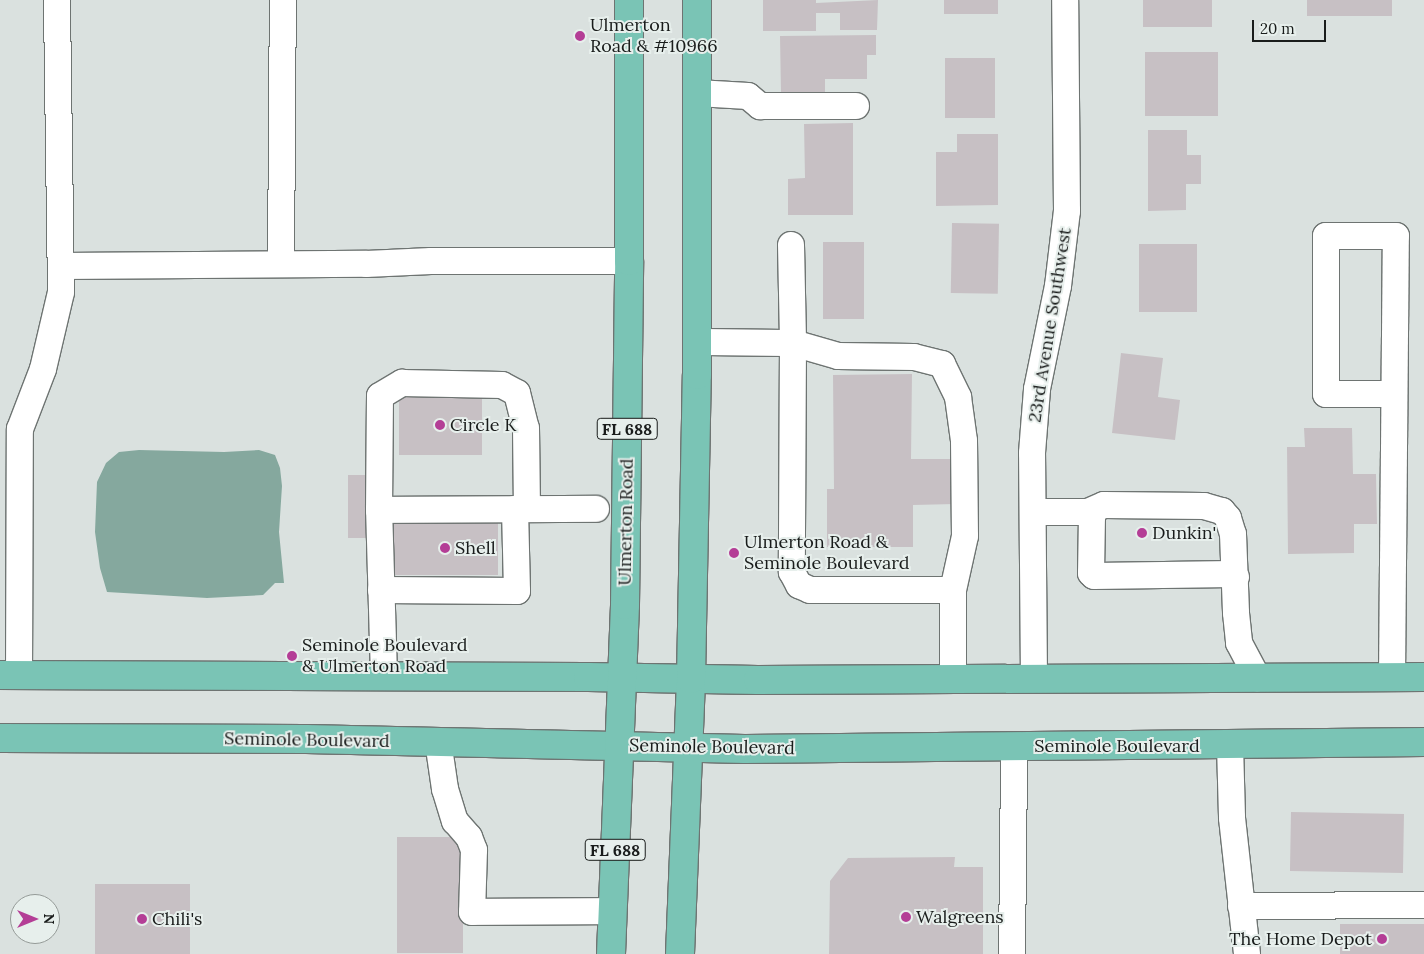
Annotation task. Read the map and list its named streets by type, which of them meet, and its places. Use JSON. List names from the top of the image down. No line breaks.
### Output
{"streets":{"main road":["FL 688","Ulmerton Road","Seminole Boulevard"],"street":["23rd Avenue Southwest"]},"crossings":[["Ulmerton Road","Seminole Boulevard"]],"places":["Ulmerton Road & #10966","Circle K","Dunkin'","Shell","Ulmerton Road & Seminole Boulevard","Seminole Boulevard & Ulmerton Road","Walgreens","Chili's","The Home Depot"],"scale_bar":"20 m","north":"right"}
